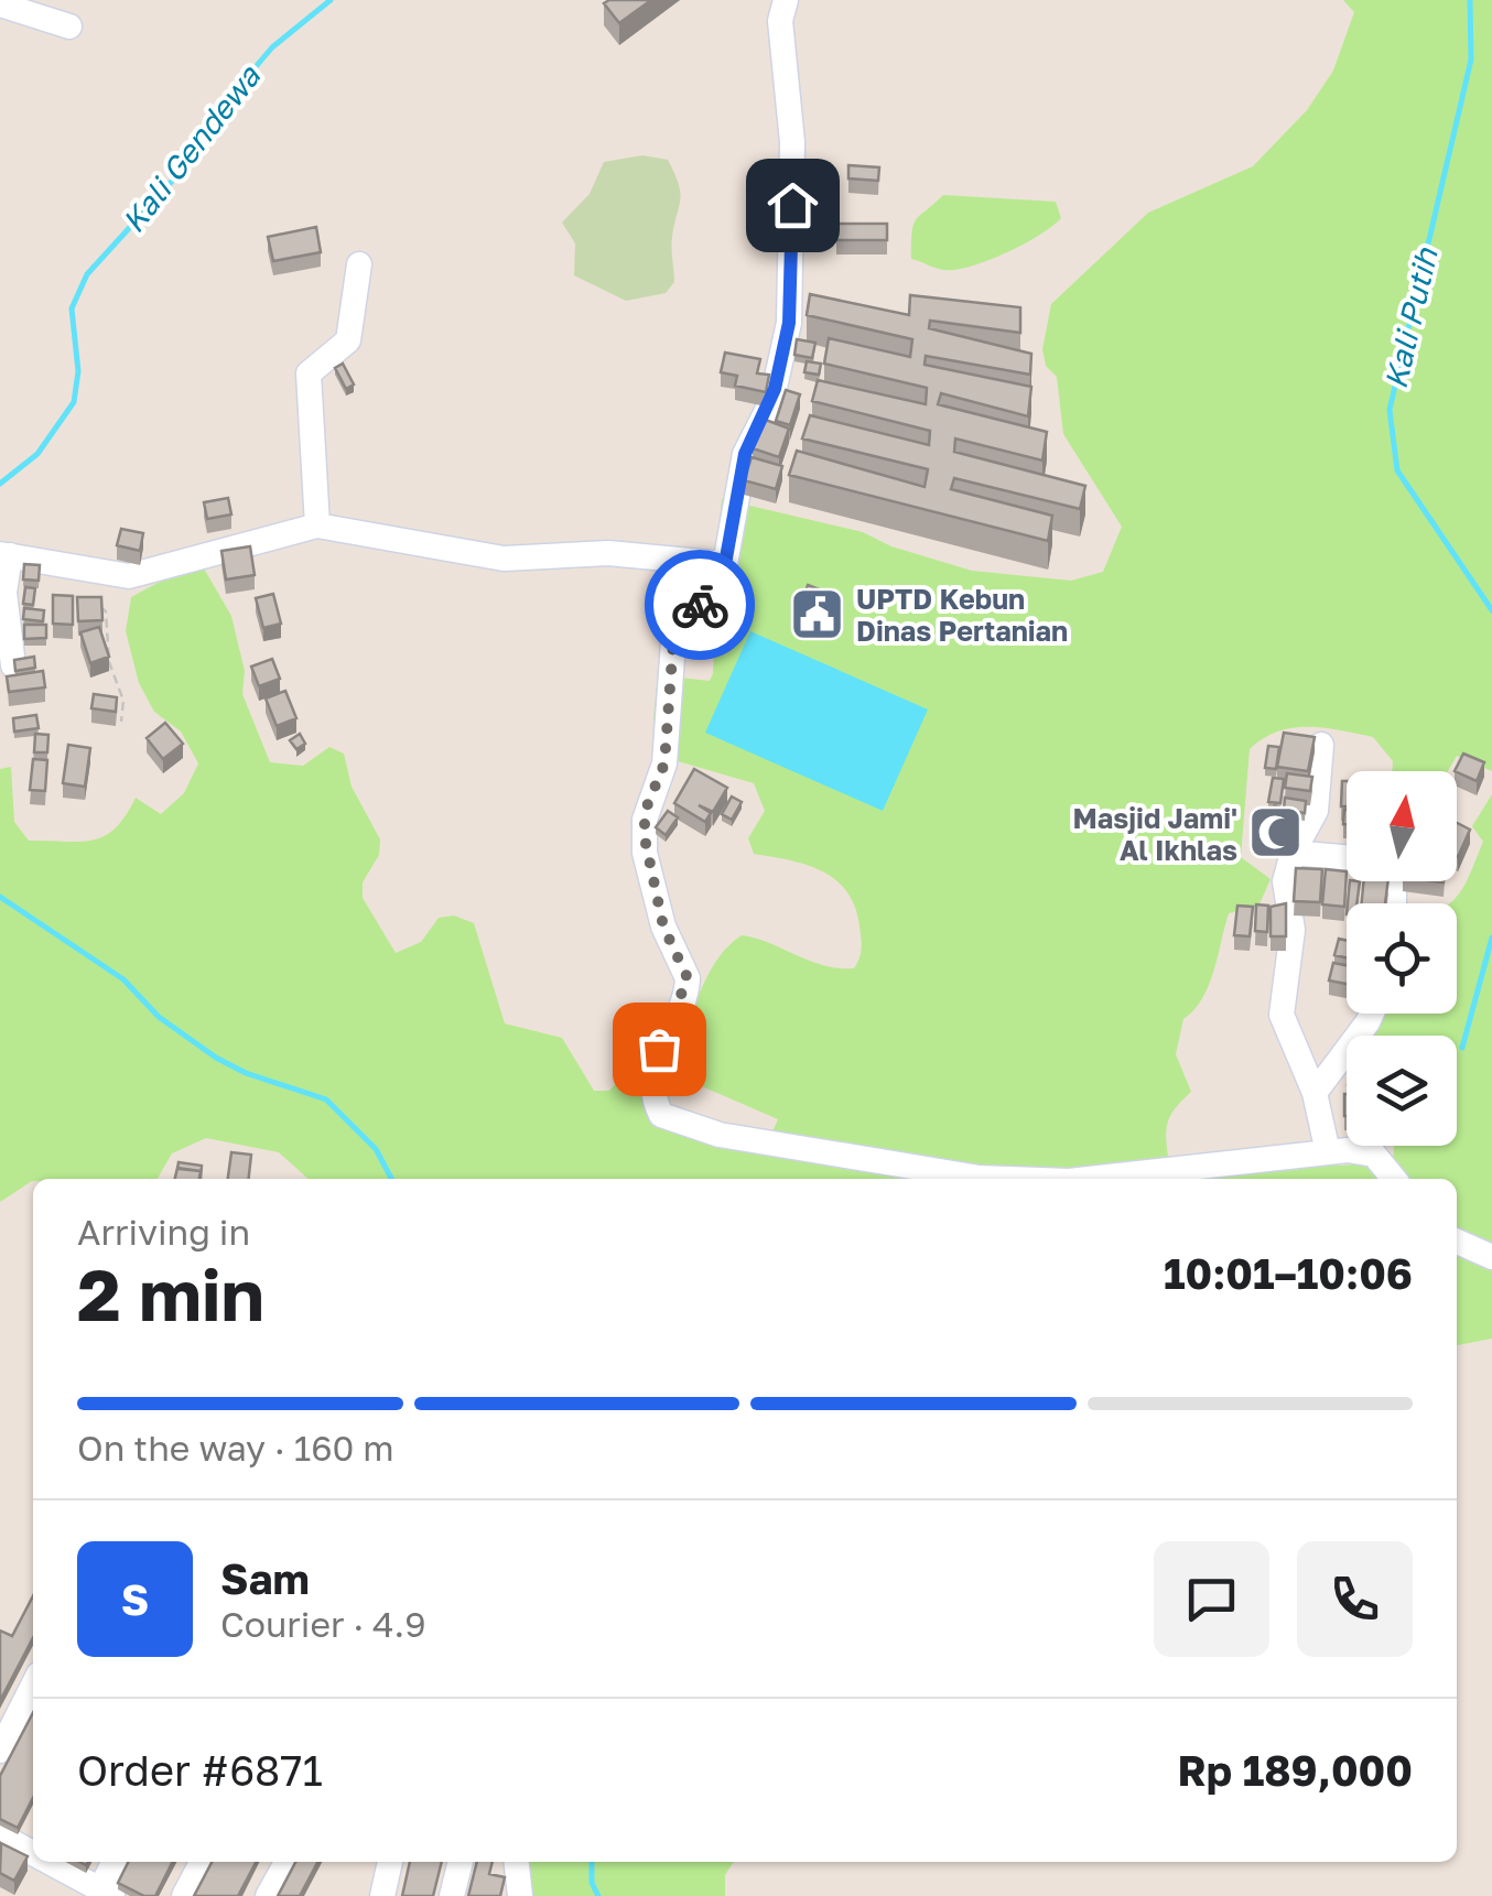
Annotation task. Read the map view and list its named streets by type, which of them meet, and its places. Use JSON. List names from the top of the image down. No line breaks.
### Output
{"water":["Kali Gendewa","Kali Putih"],"places":{"public building":["UPTD Kebun Dinas Pertanian"],"mosque":["Masjid Jami' Al Ikhlas"]},"north":"top","page":{"heading":["2 min","Arriving in","10:01–10:06"],"panel":["Sam","Courier · 4.9","Order #6871","Rp 189,000"],"bar":"On the way · 160 m","round":"S"}}
